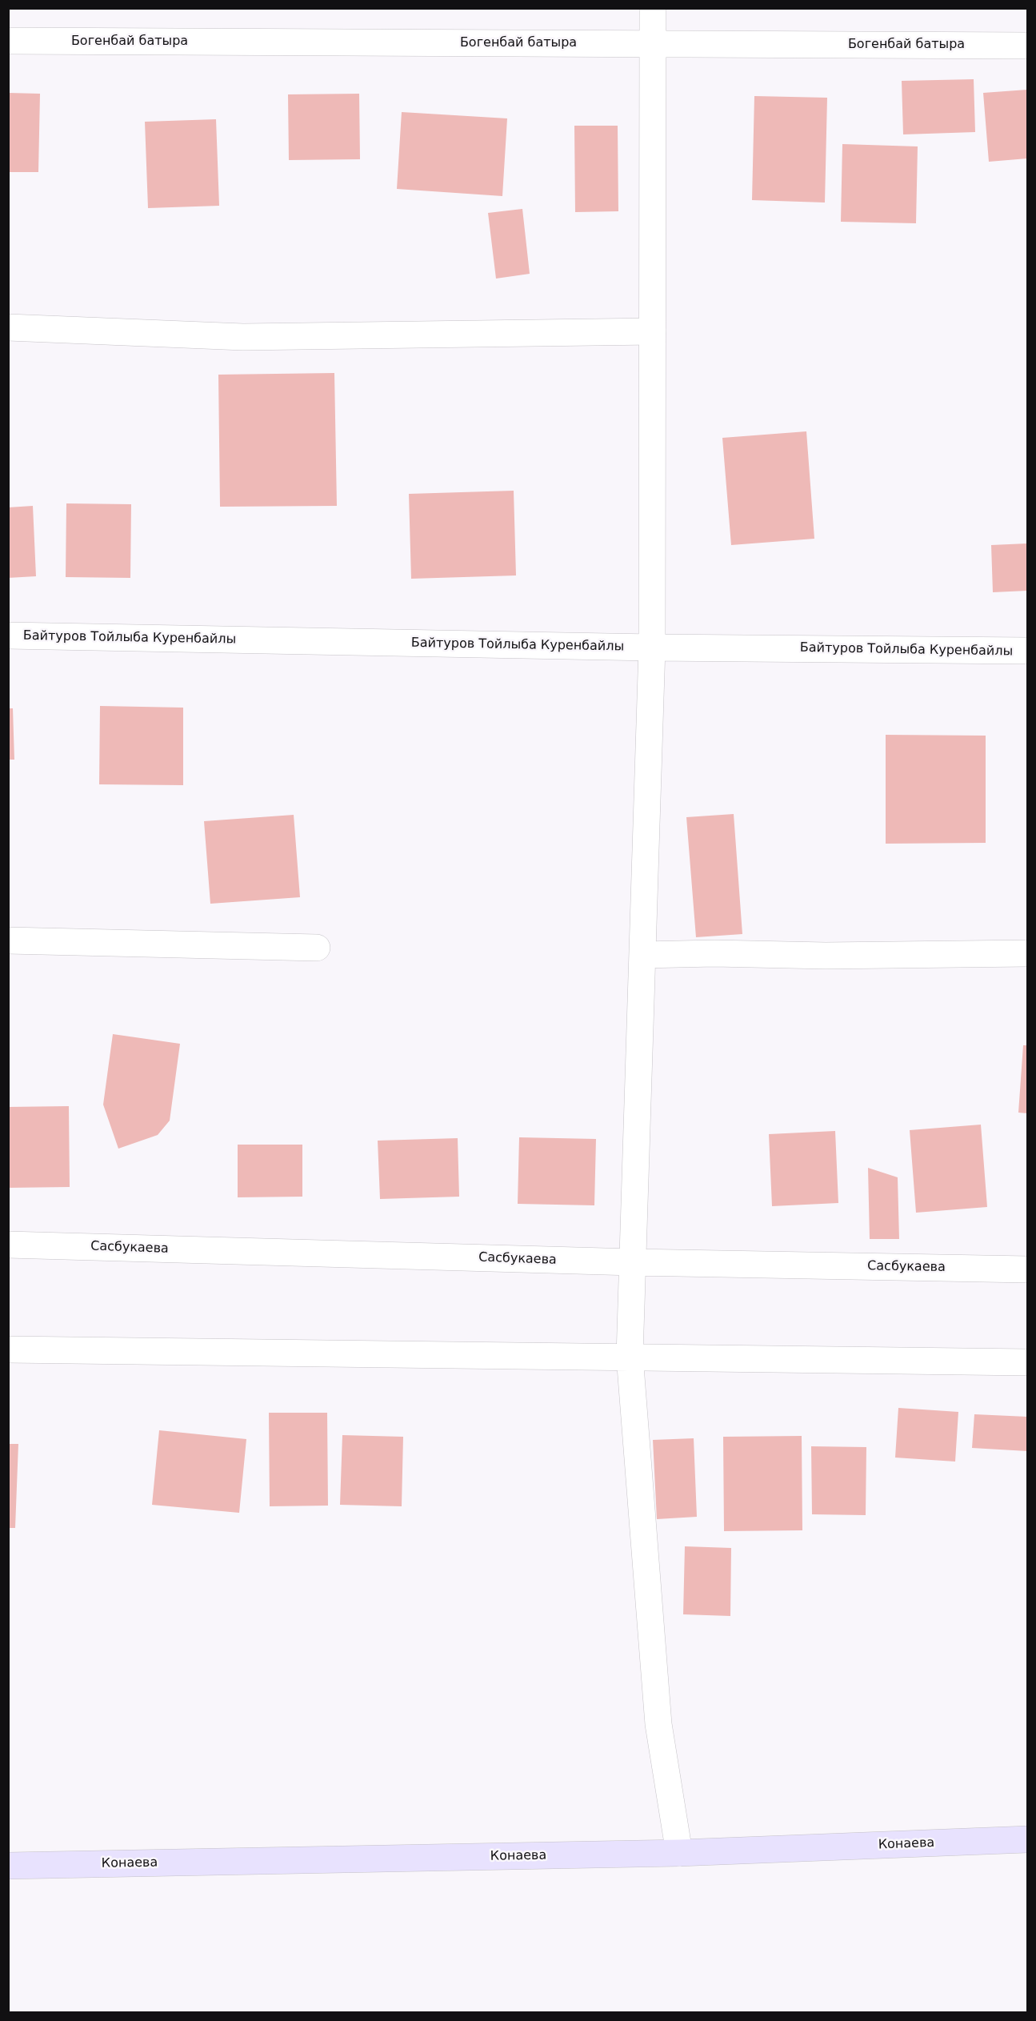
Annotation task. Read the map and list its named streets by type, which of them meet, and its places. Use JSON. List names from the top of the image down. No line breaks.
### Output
{"streets":{"main road":["Конаева"],"street":["Богенбай батыра","Байтуров Тойлыба Куренбайлы","Сасбукаева"]}}
